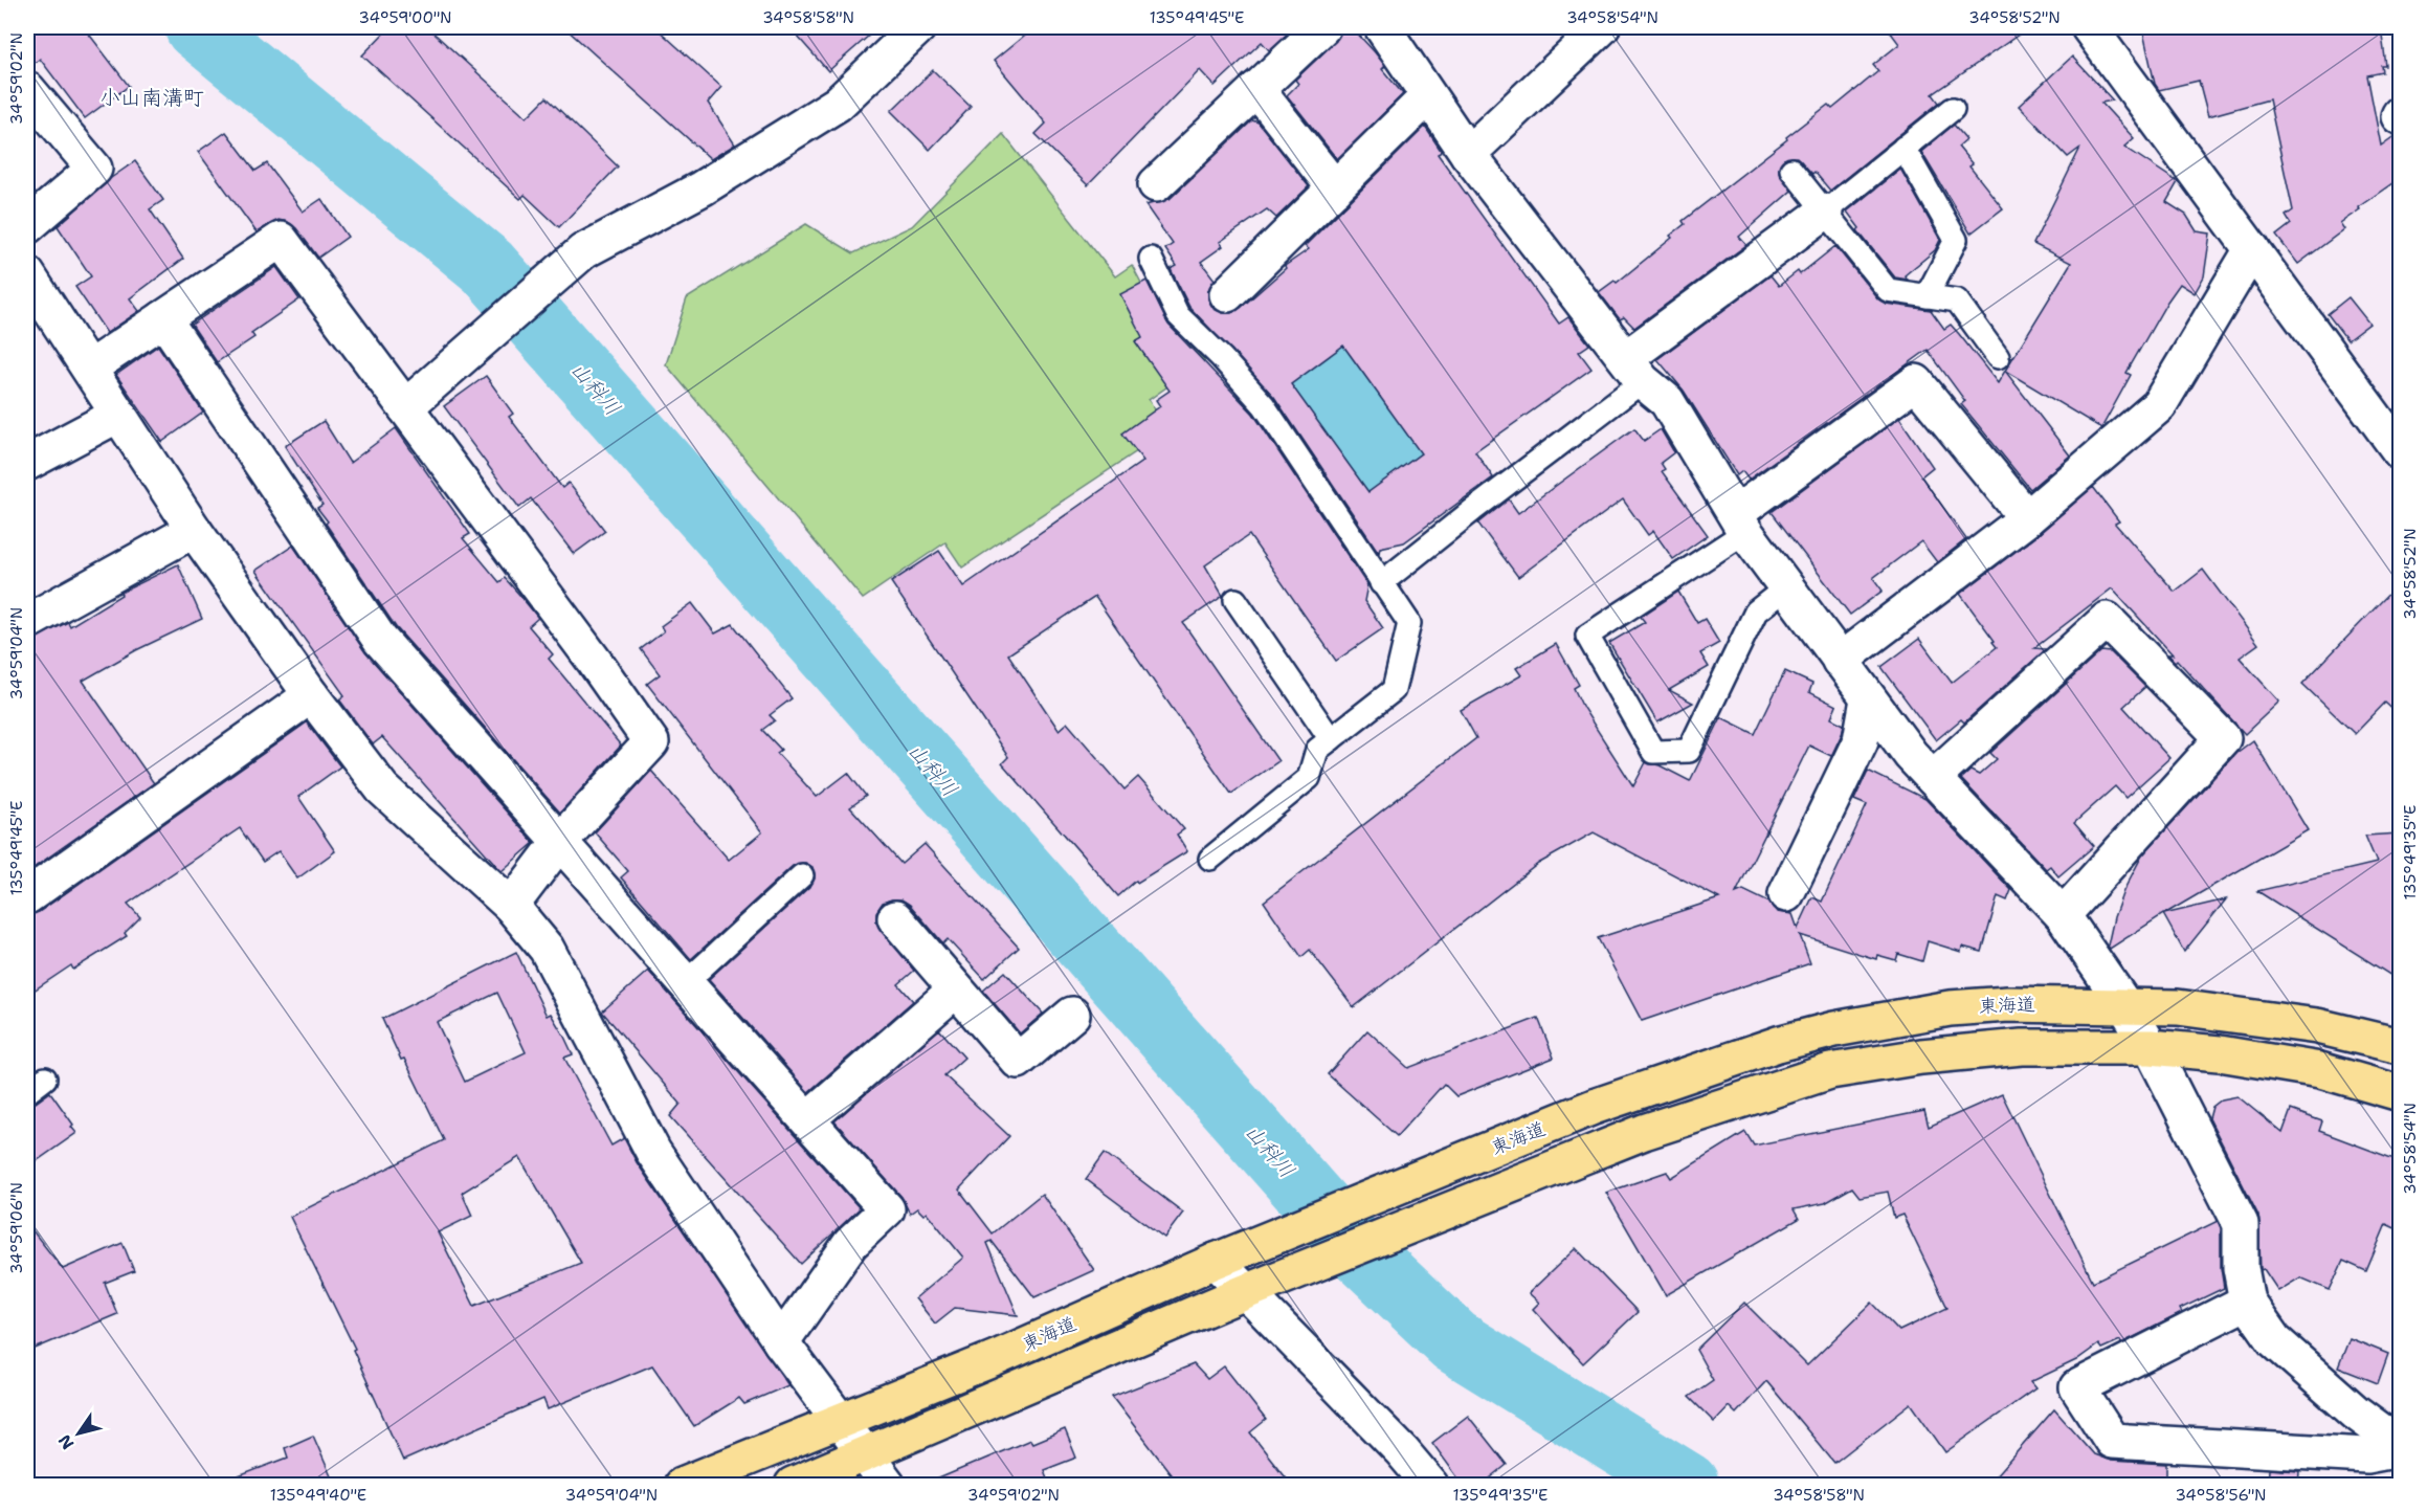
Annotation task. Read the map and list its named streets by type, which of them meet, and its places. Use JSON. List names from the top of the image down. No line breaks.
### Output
{"streets":{"highway":["東海道"]},"districts":["小山南溝町"],"water":["山科川"],"north":"bottom left","coordinates":["34°59'00\"N","34°58'58\"N","135°49'45\"E","34°58'54\"N","34°58'52\"N","34°59'02\"N","34°59'04\"N","135°49'35\"E","34°59'06\"N","135°49'40\"E","34°58'56\"N"]}
